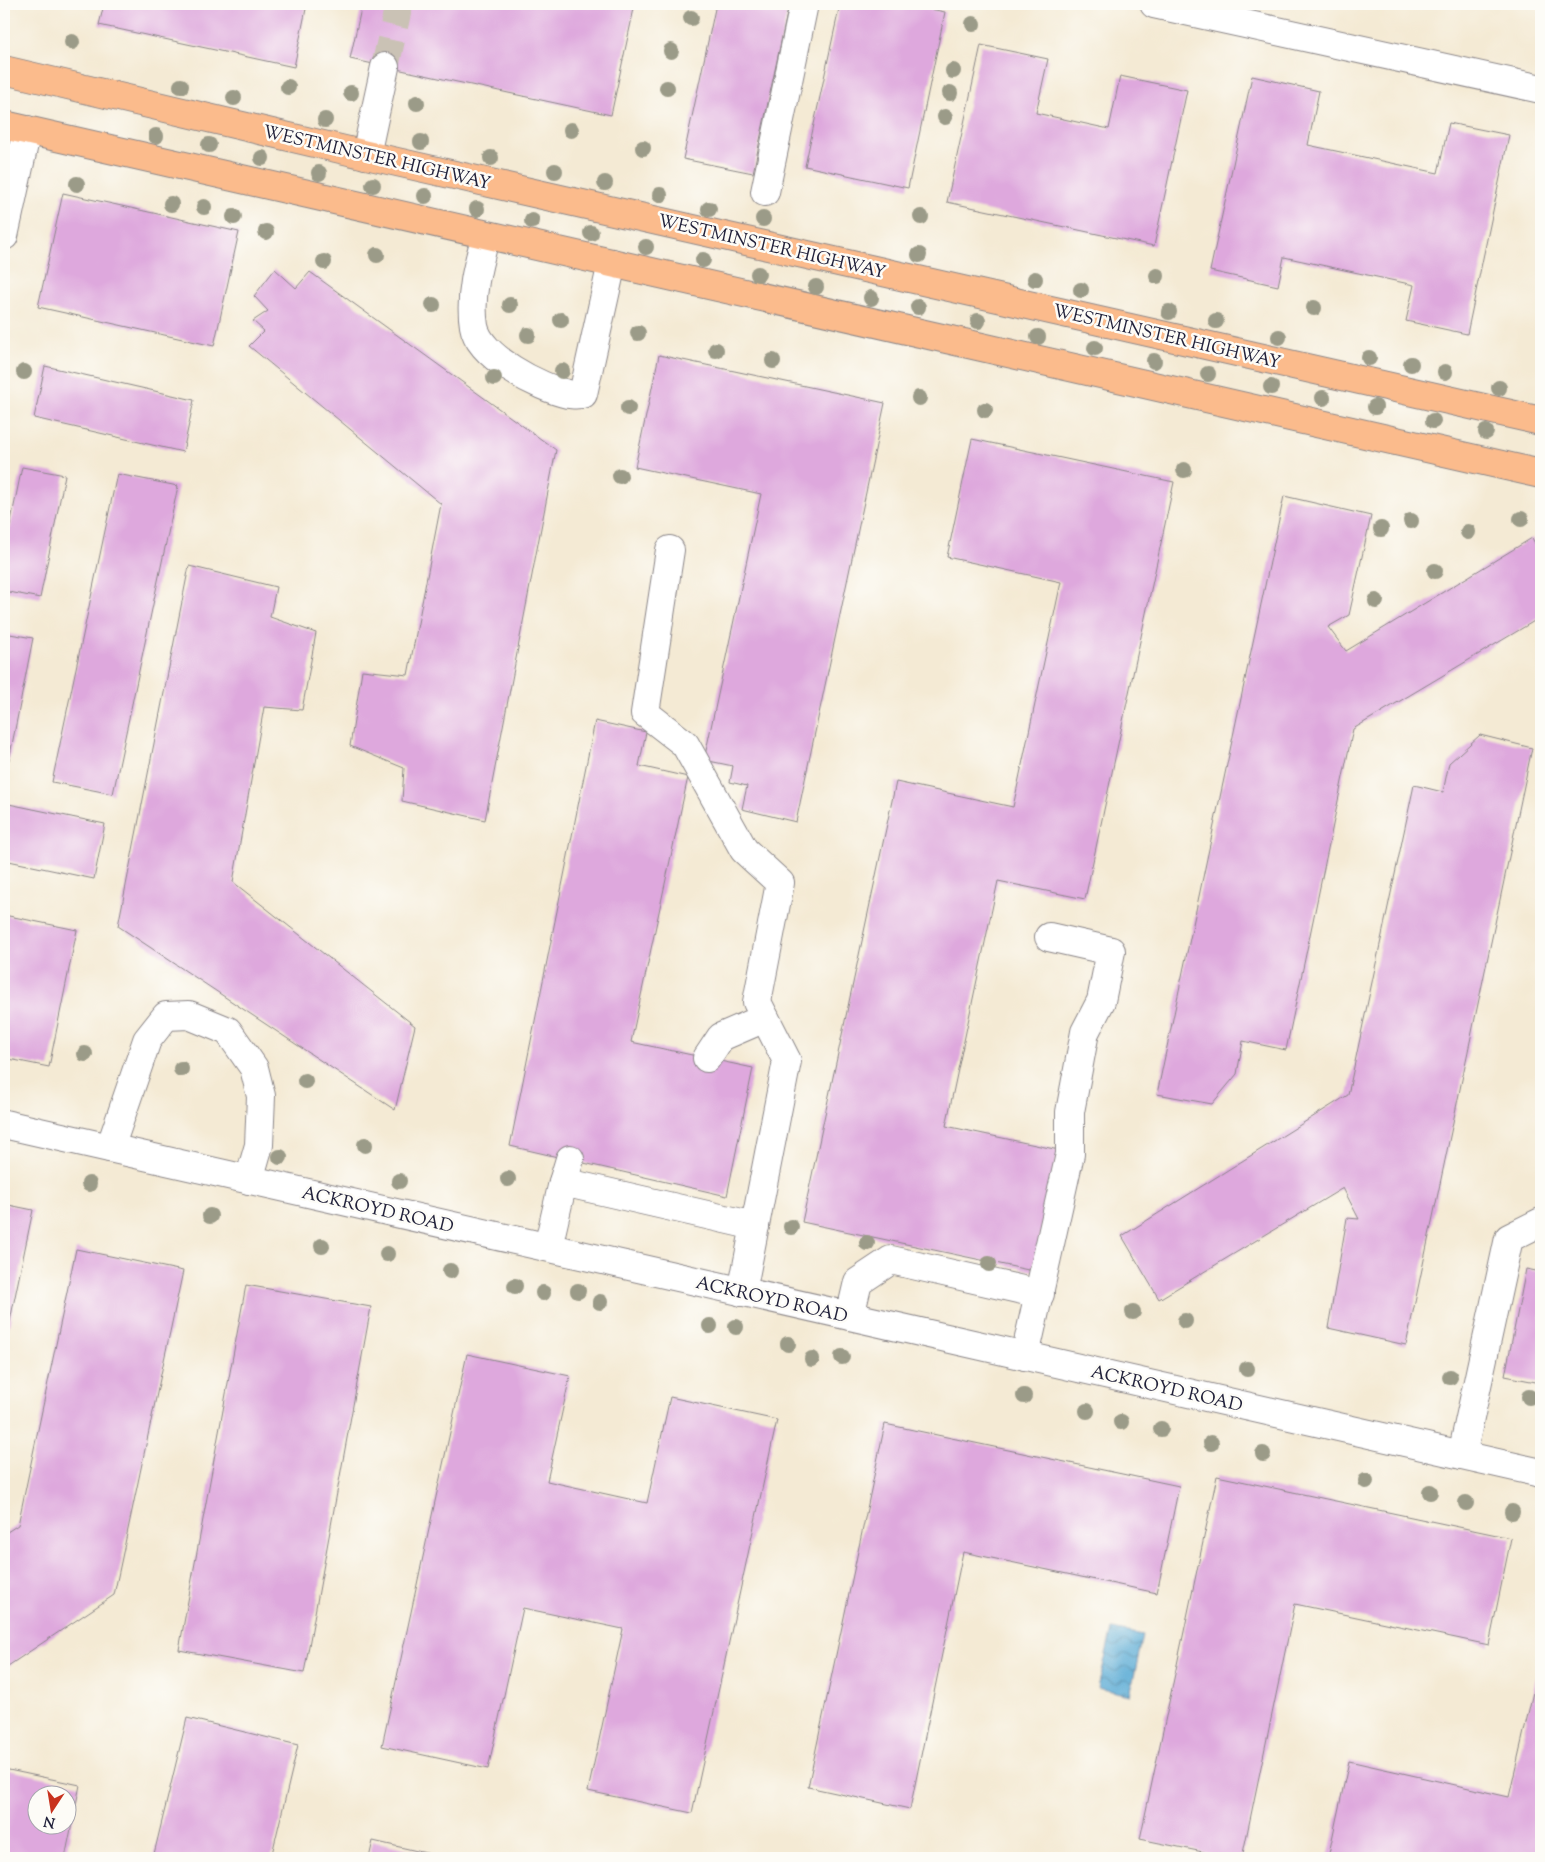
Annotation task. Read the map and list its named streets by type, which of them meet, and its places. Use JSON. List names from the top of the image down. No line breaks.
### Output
{"streets":{"main road":["WESTMINSTER HIGHWAY"],"street":["ACKROYD ROAD"]},"north":"bottom"}
